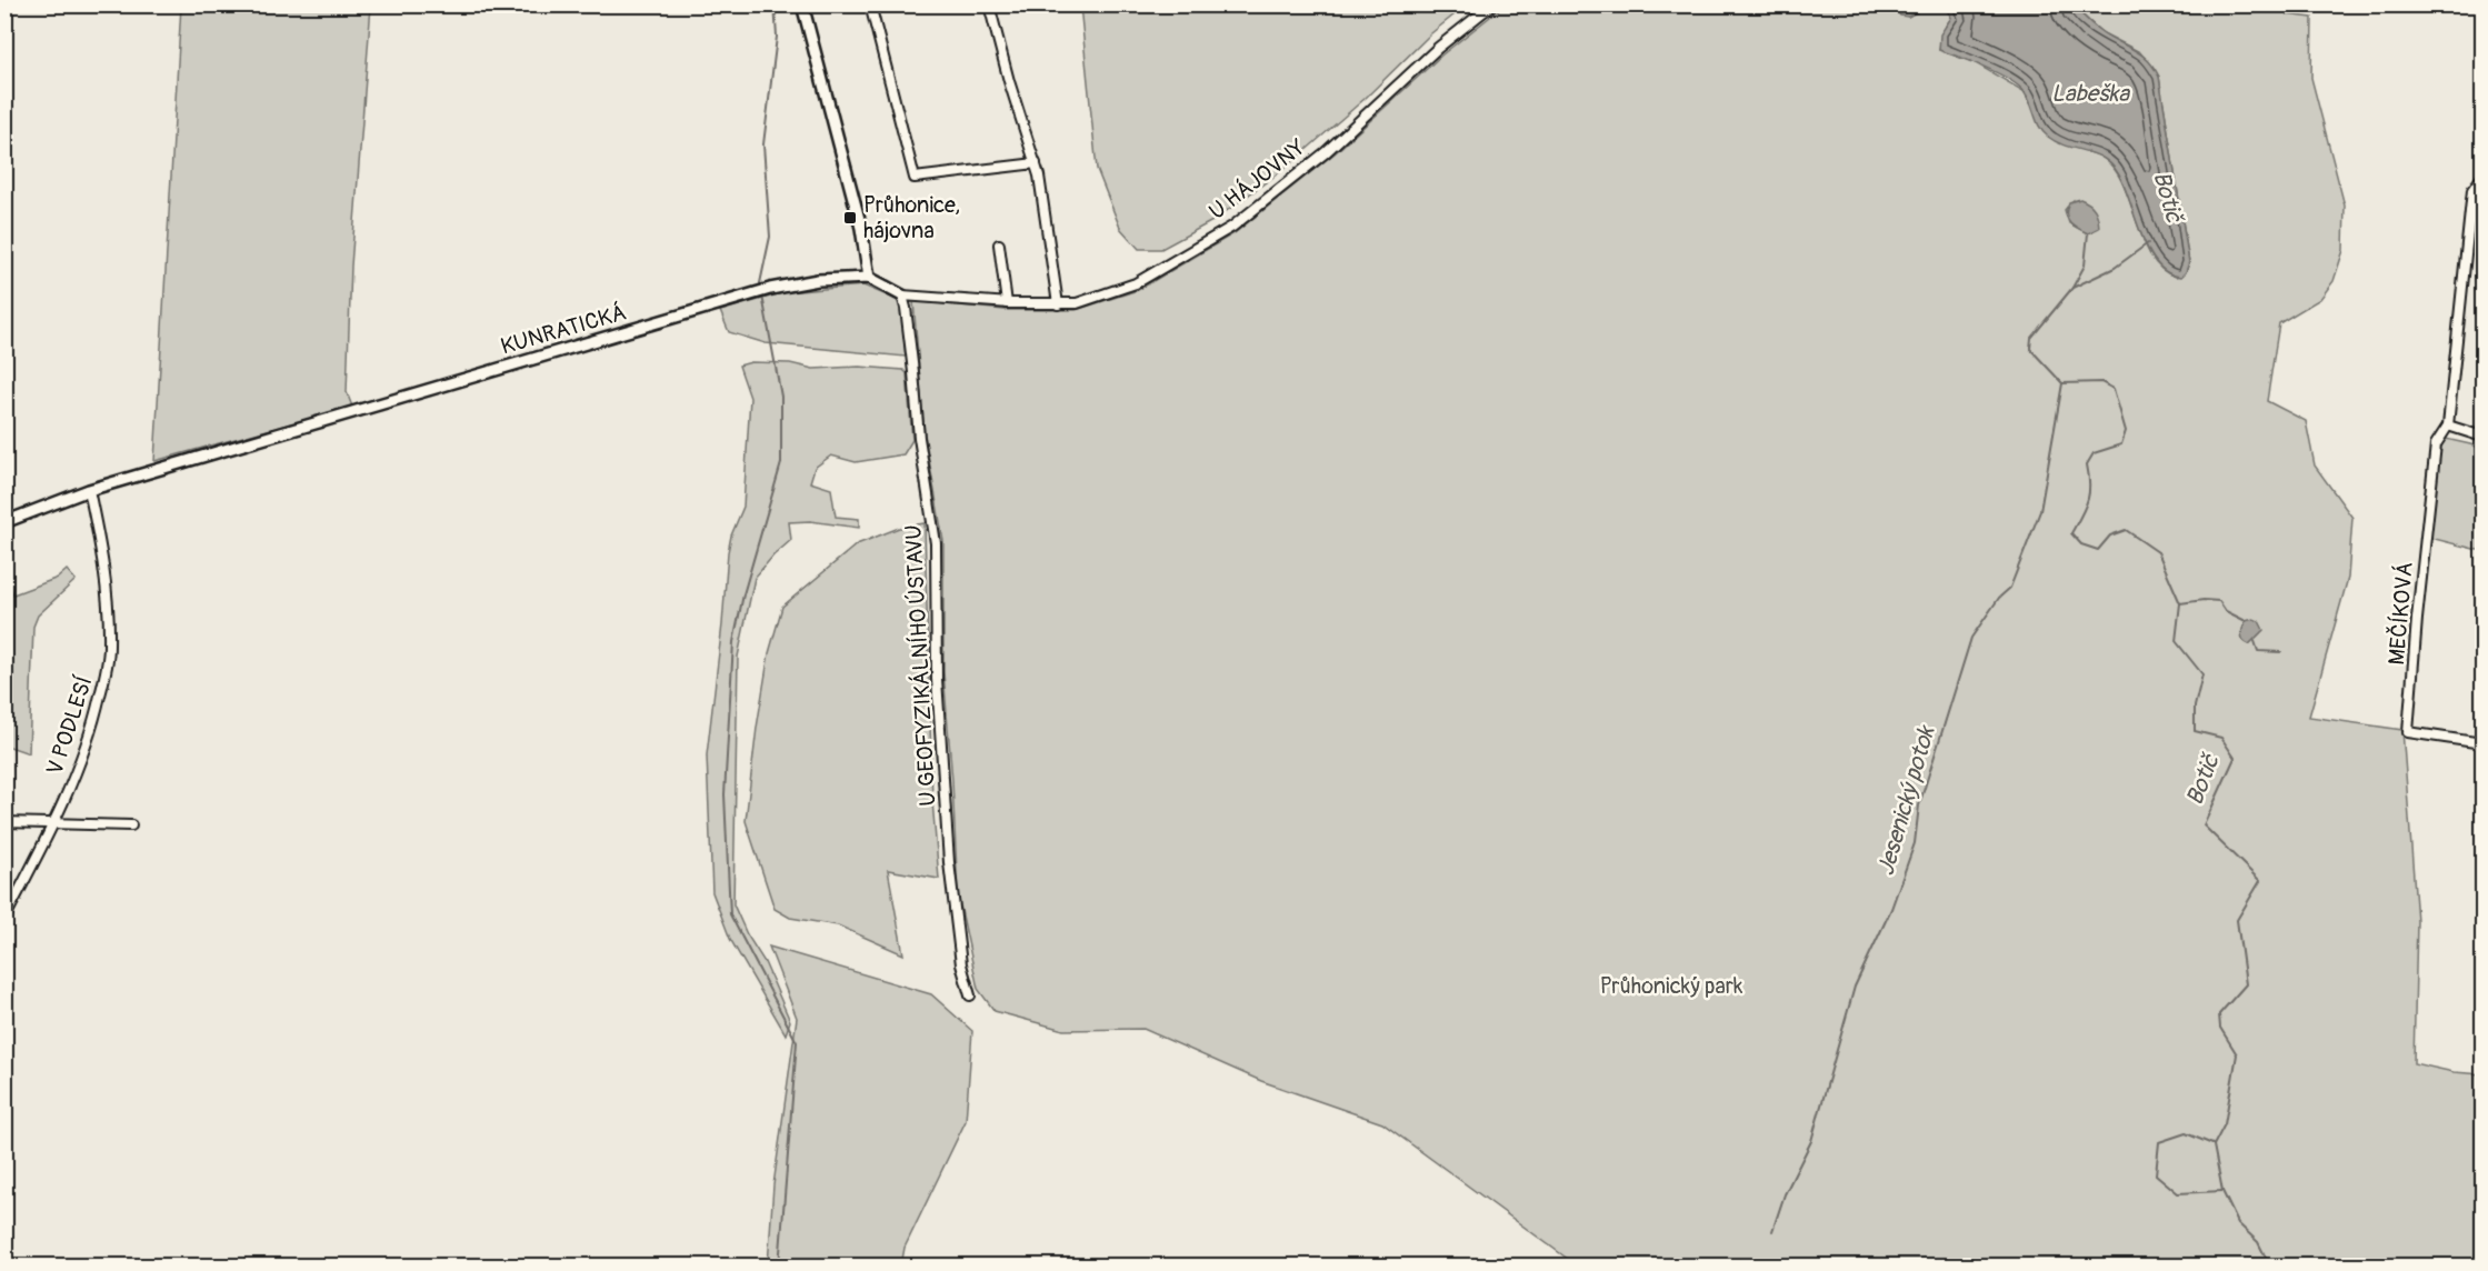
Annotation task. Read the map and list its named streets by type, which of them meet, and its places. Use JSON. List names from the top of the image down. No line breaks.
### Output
{"streets":{"street":["U HÁJOVNY","KUNRATICKÁ","MEČÍKOVÁ","U GEOFYZIKÁLNÍHO ÚSTAVU","V PODLESÍ"]},"crossings":[["U HÁJOVNY","KUNRATICKÁ"],["U HÁJOVNY","U GEOFYZIKÁLNÍHO ÚSTAVU"],["KUNRATICKÁ","V PODLESÍ"]],"water":["Labeška","Botič","Jesenický potok"],"parks":["Průhonický park"],"places":{"transit":["Průhonice, hájovna"]}}
